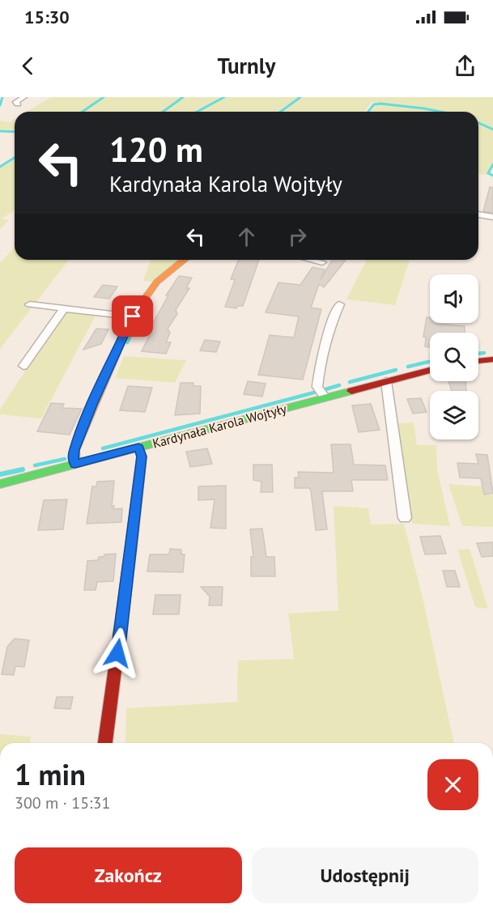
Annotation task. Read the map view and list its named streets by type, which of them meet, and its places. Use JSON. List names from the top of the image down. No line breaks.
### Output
{"streets":{"street":["Kardynała Karola Wojtyły"]},"page":{"status":"15:30","header":"Turnly","turn":["120 m","Kardynała Karola Wojtyły"],"heading":["1 min","300 m · 15:31"],"buttons":["Zakończ","Udostępnij"]}}
